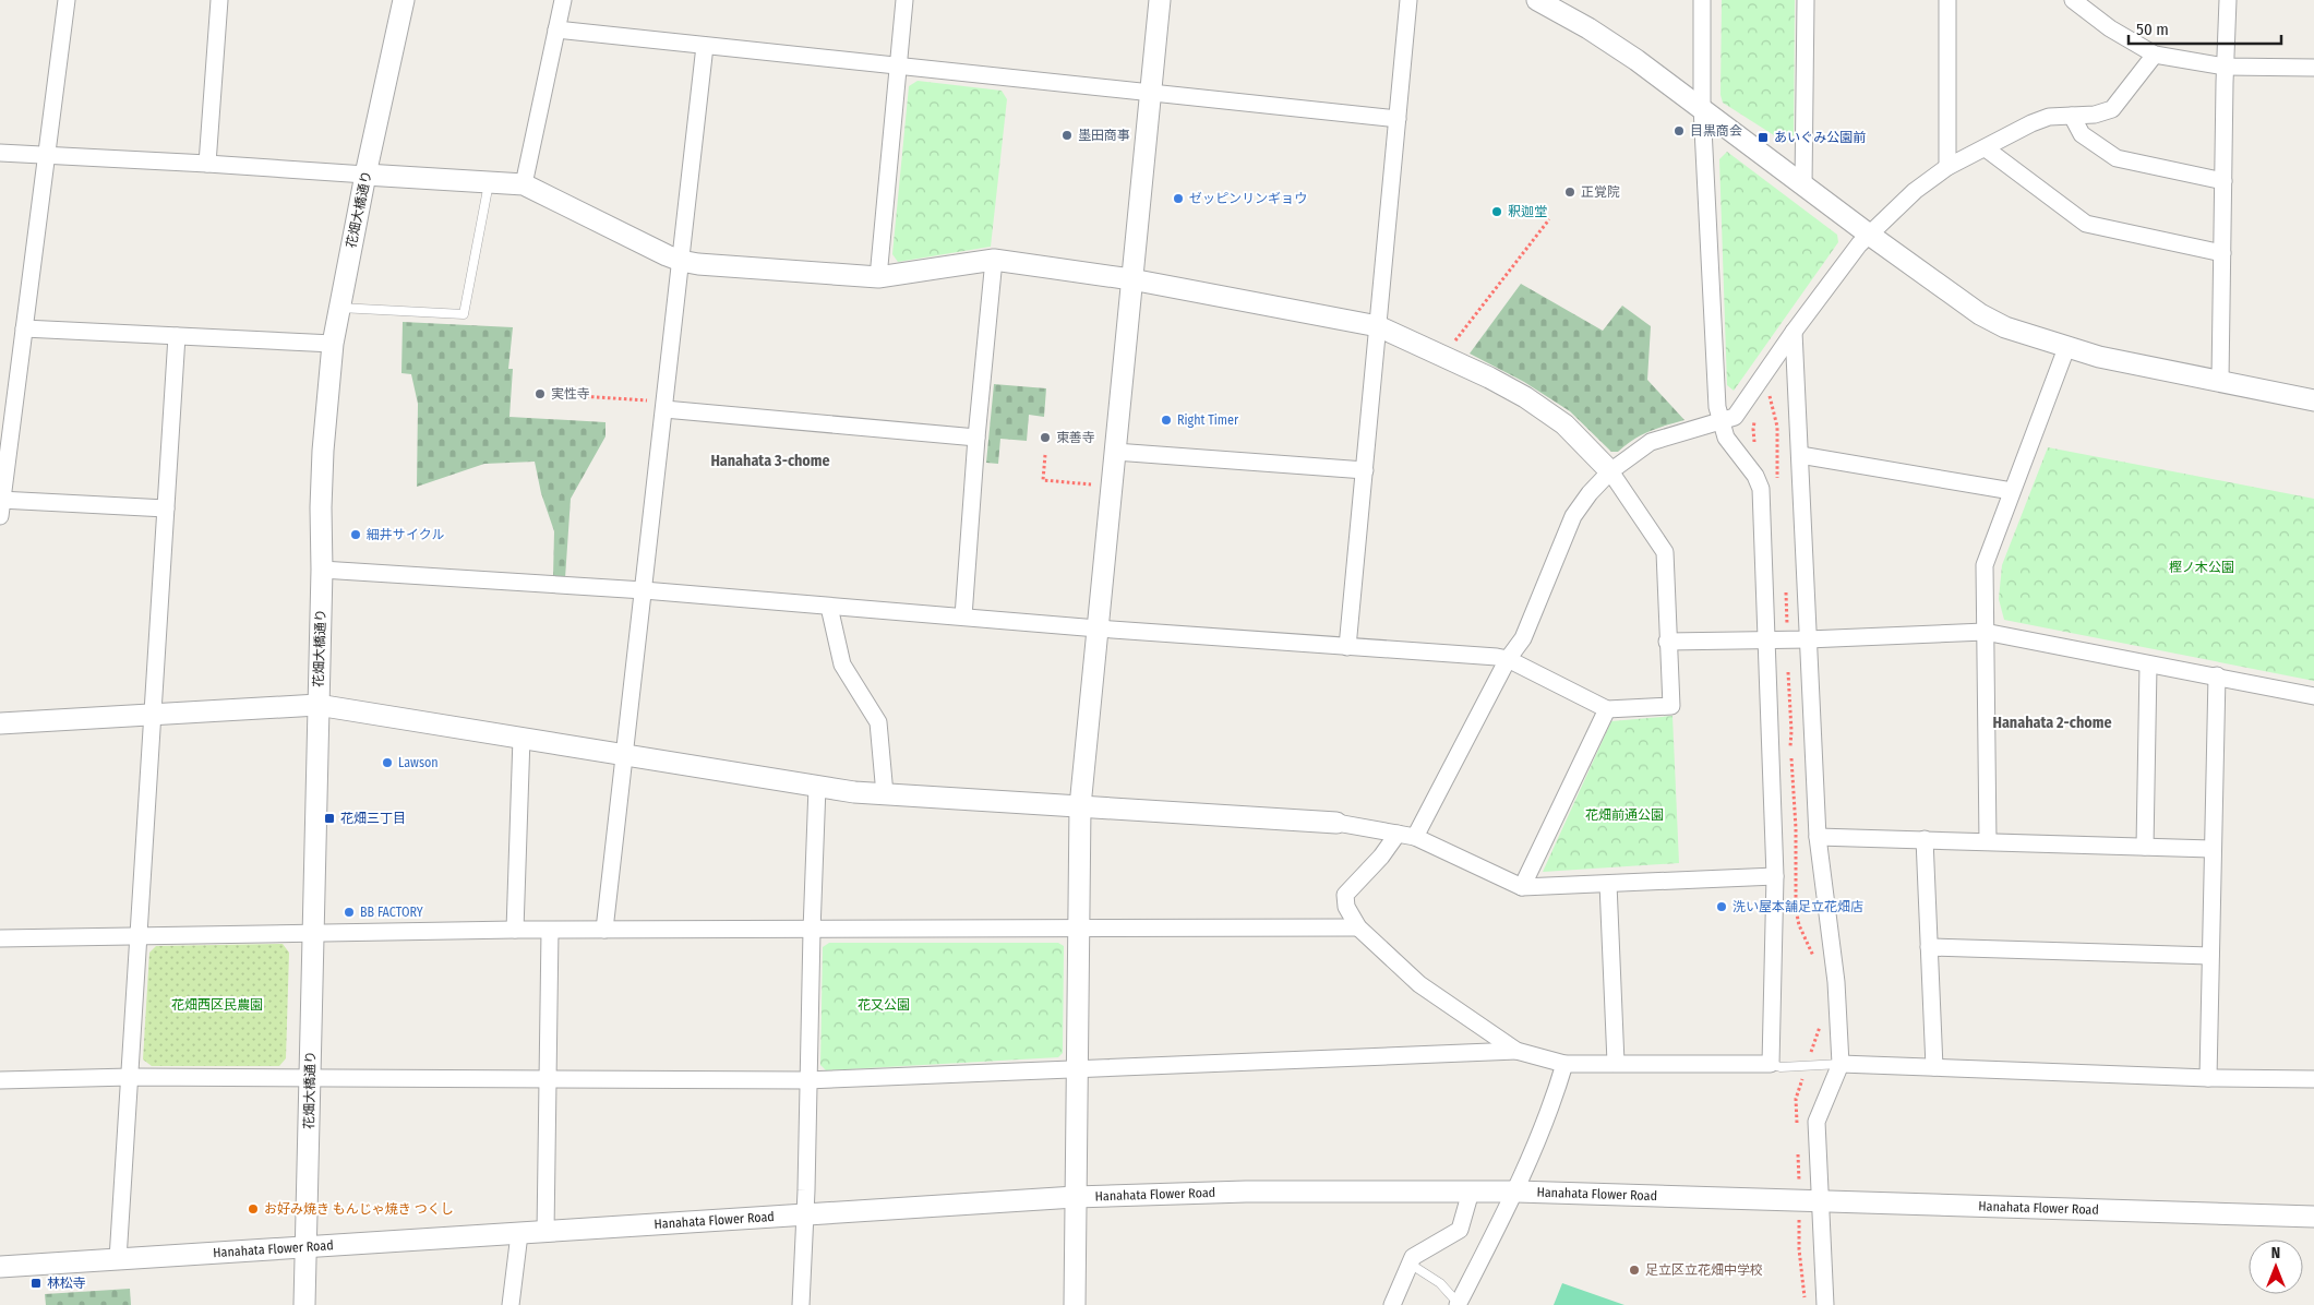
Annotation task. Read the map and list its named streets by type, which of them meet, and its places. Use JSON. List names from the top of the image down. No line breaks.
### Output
{"streets":{"street":["花畑大橋通り","Hanahata Flower Road"]},"crossings":[["花畑大橋通り","Hanahata Flower Road"]],"districts":["Hanahata 3-chome","Hanahata 2-chome"],"parks":["樫ノ木公園","花畑前通公園","花畑西区民農園","花又公園"],"places":{"other":["目黒商会","墨田商事","正覚院","ゼッピンリンギョウ","釈迦堂","実性寺","Right Timer","東善寺","細井サイクル","Lawson","洗い屋本舗足立花畑店","BB FACTORY","お好み焼き もんじゃ焼き つくし","足立区立花畑中学校"],"transit":["あいぐみ公園前","花畑三丁目","林松寺"]},"scale_bar":"50 m","north":"top"}
